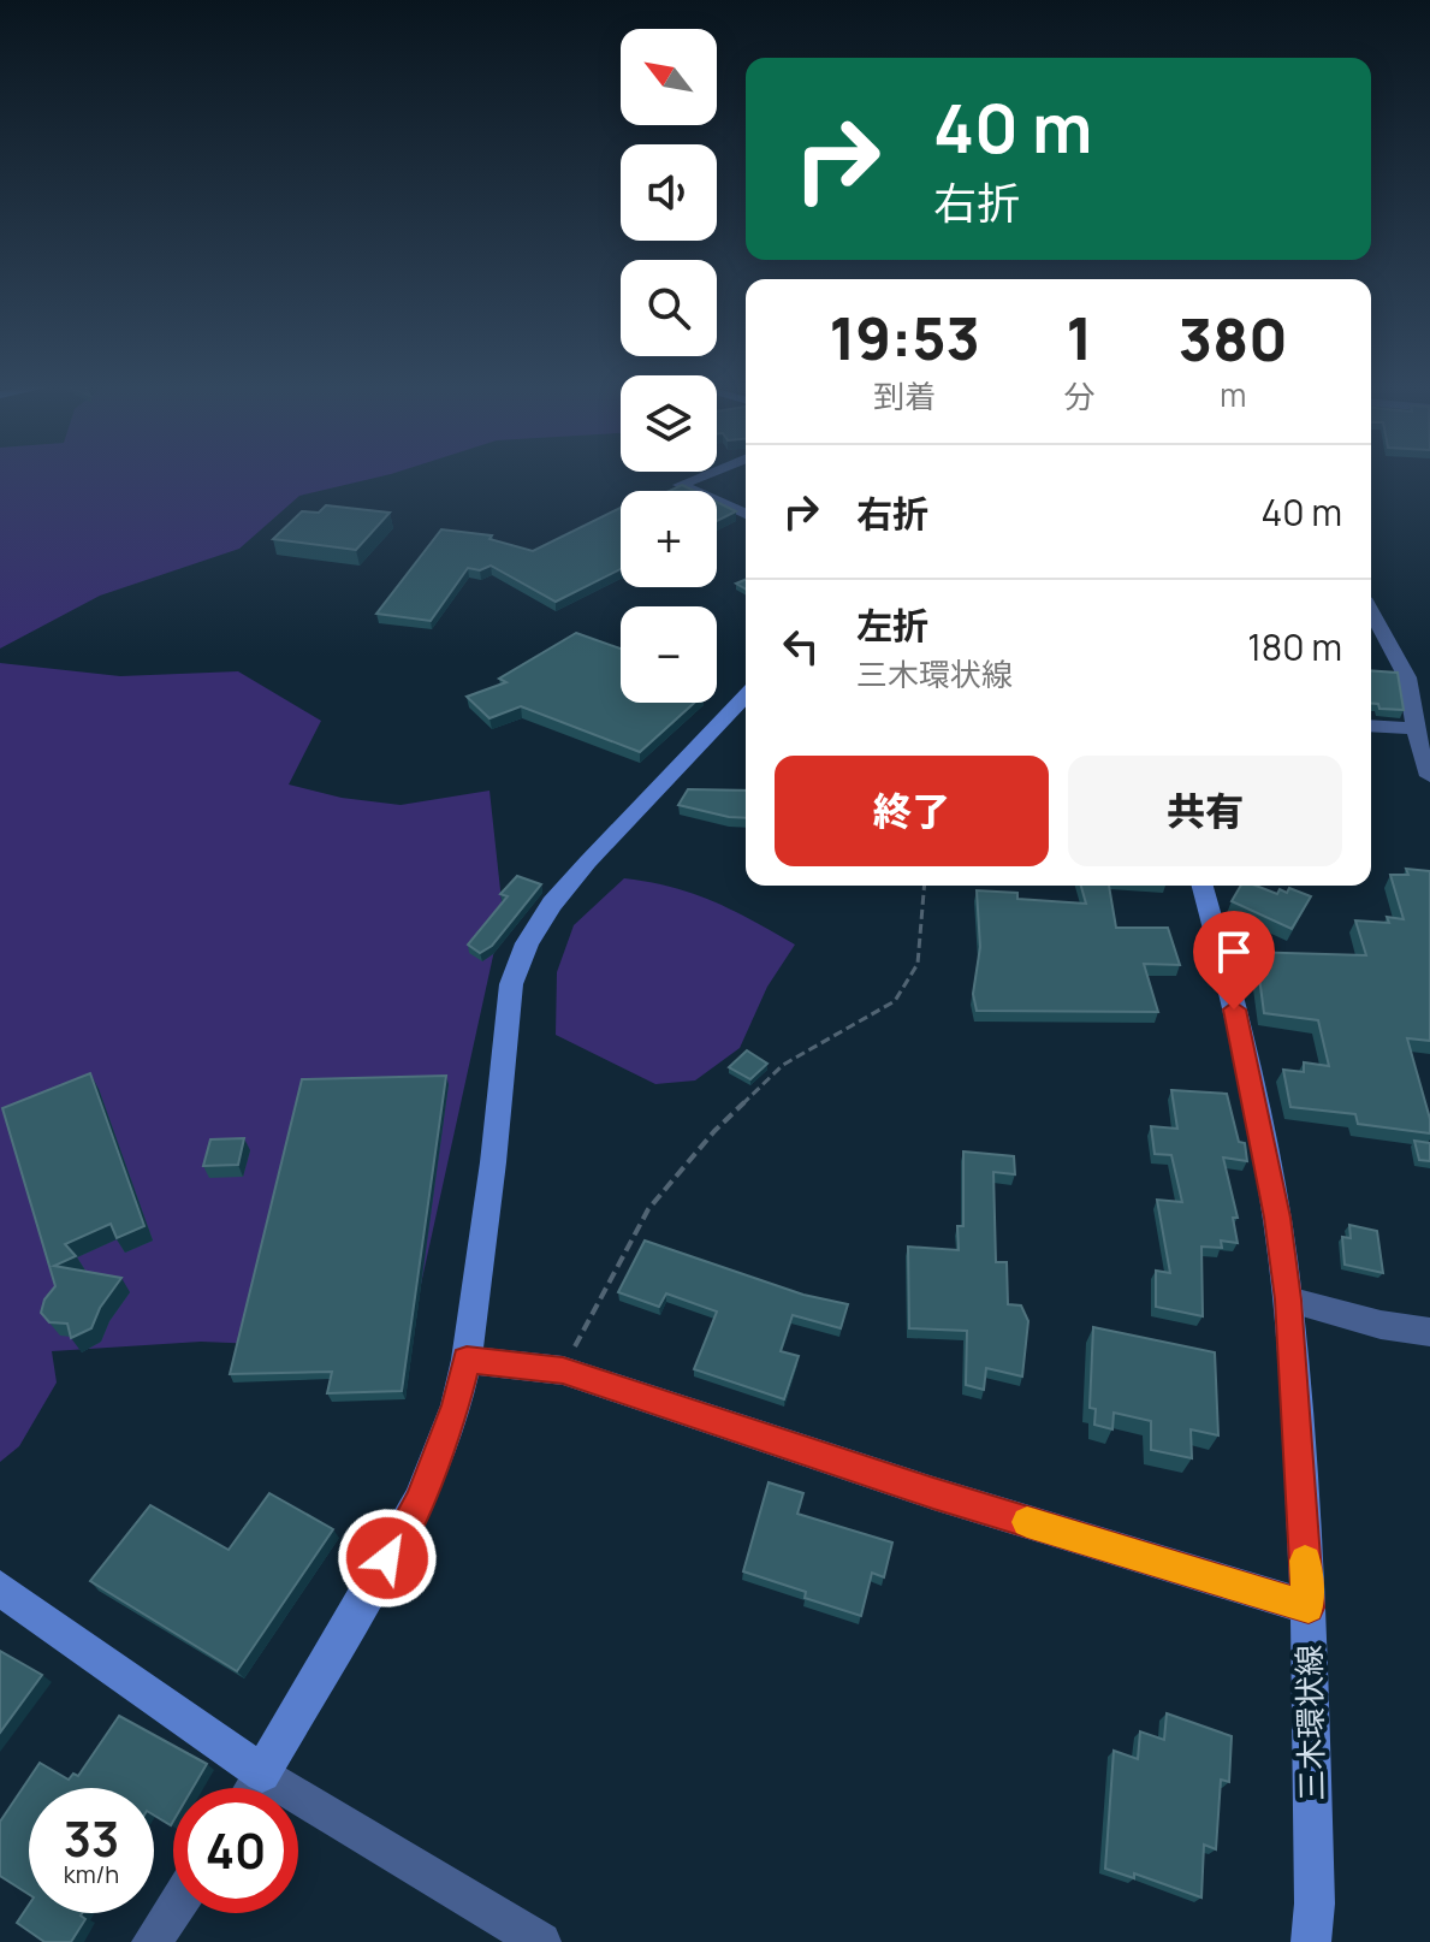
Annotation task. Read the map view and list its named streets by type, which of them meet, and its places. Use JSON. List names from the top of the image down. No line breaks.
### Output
{"streets":{"street":["三木環状線"]},"north":"top left","page":{"map_buttons":["+","−"],"turn":["40 m","右折"],"eta":["19:53","到着","1","分","380","m"],"list":[{"name":"右折","value":"40 m"},{"name":"左折","note":"三木環状線","value":"180 m"}],"buttons":["終了","共有"],"speed":"33 km/h","limit":"40"}}
